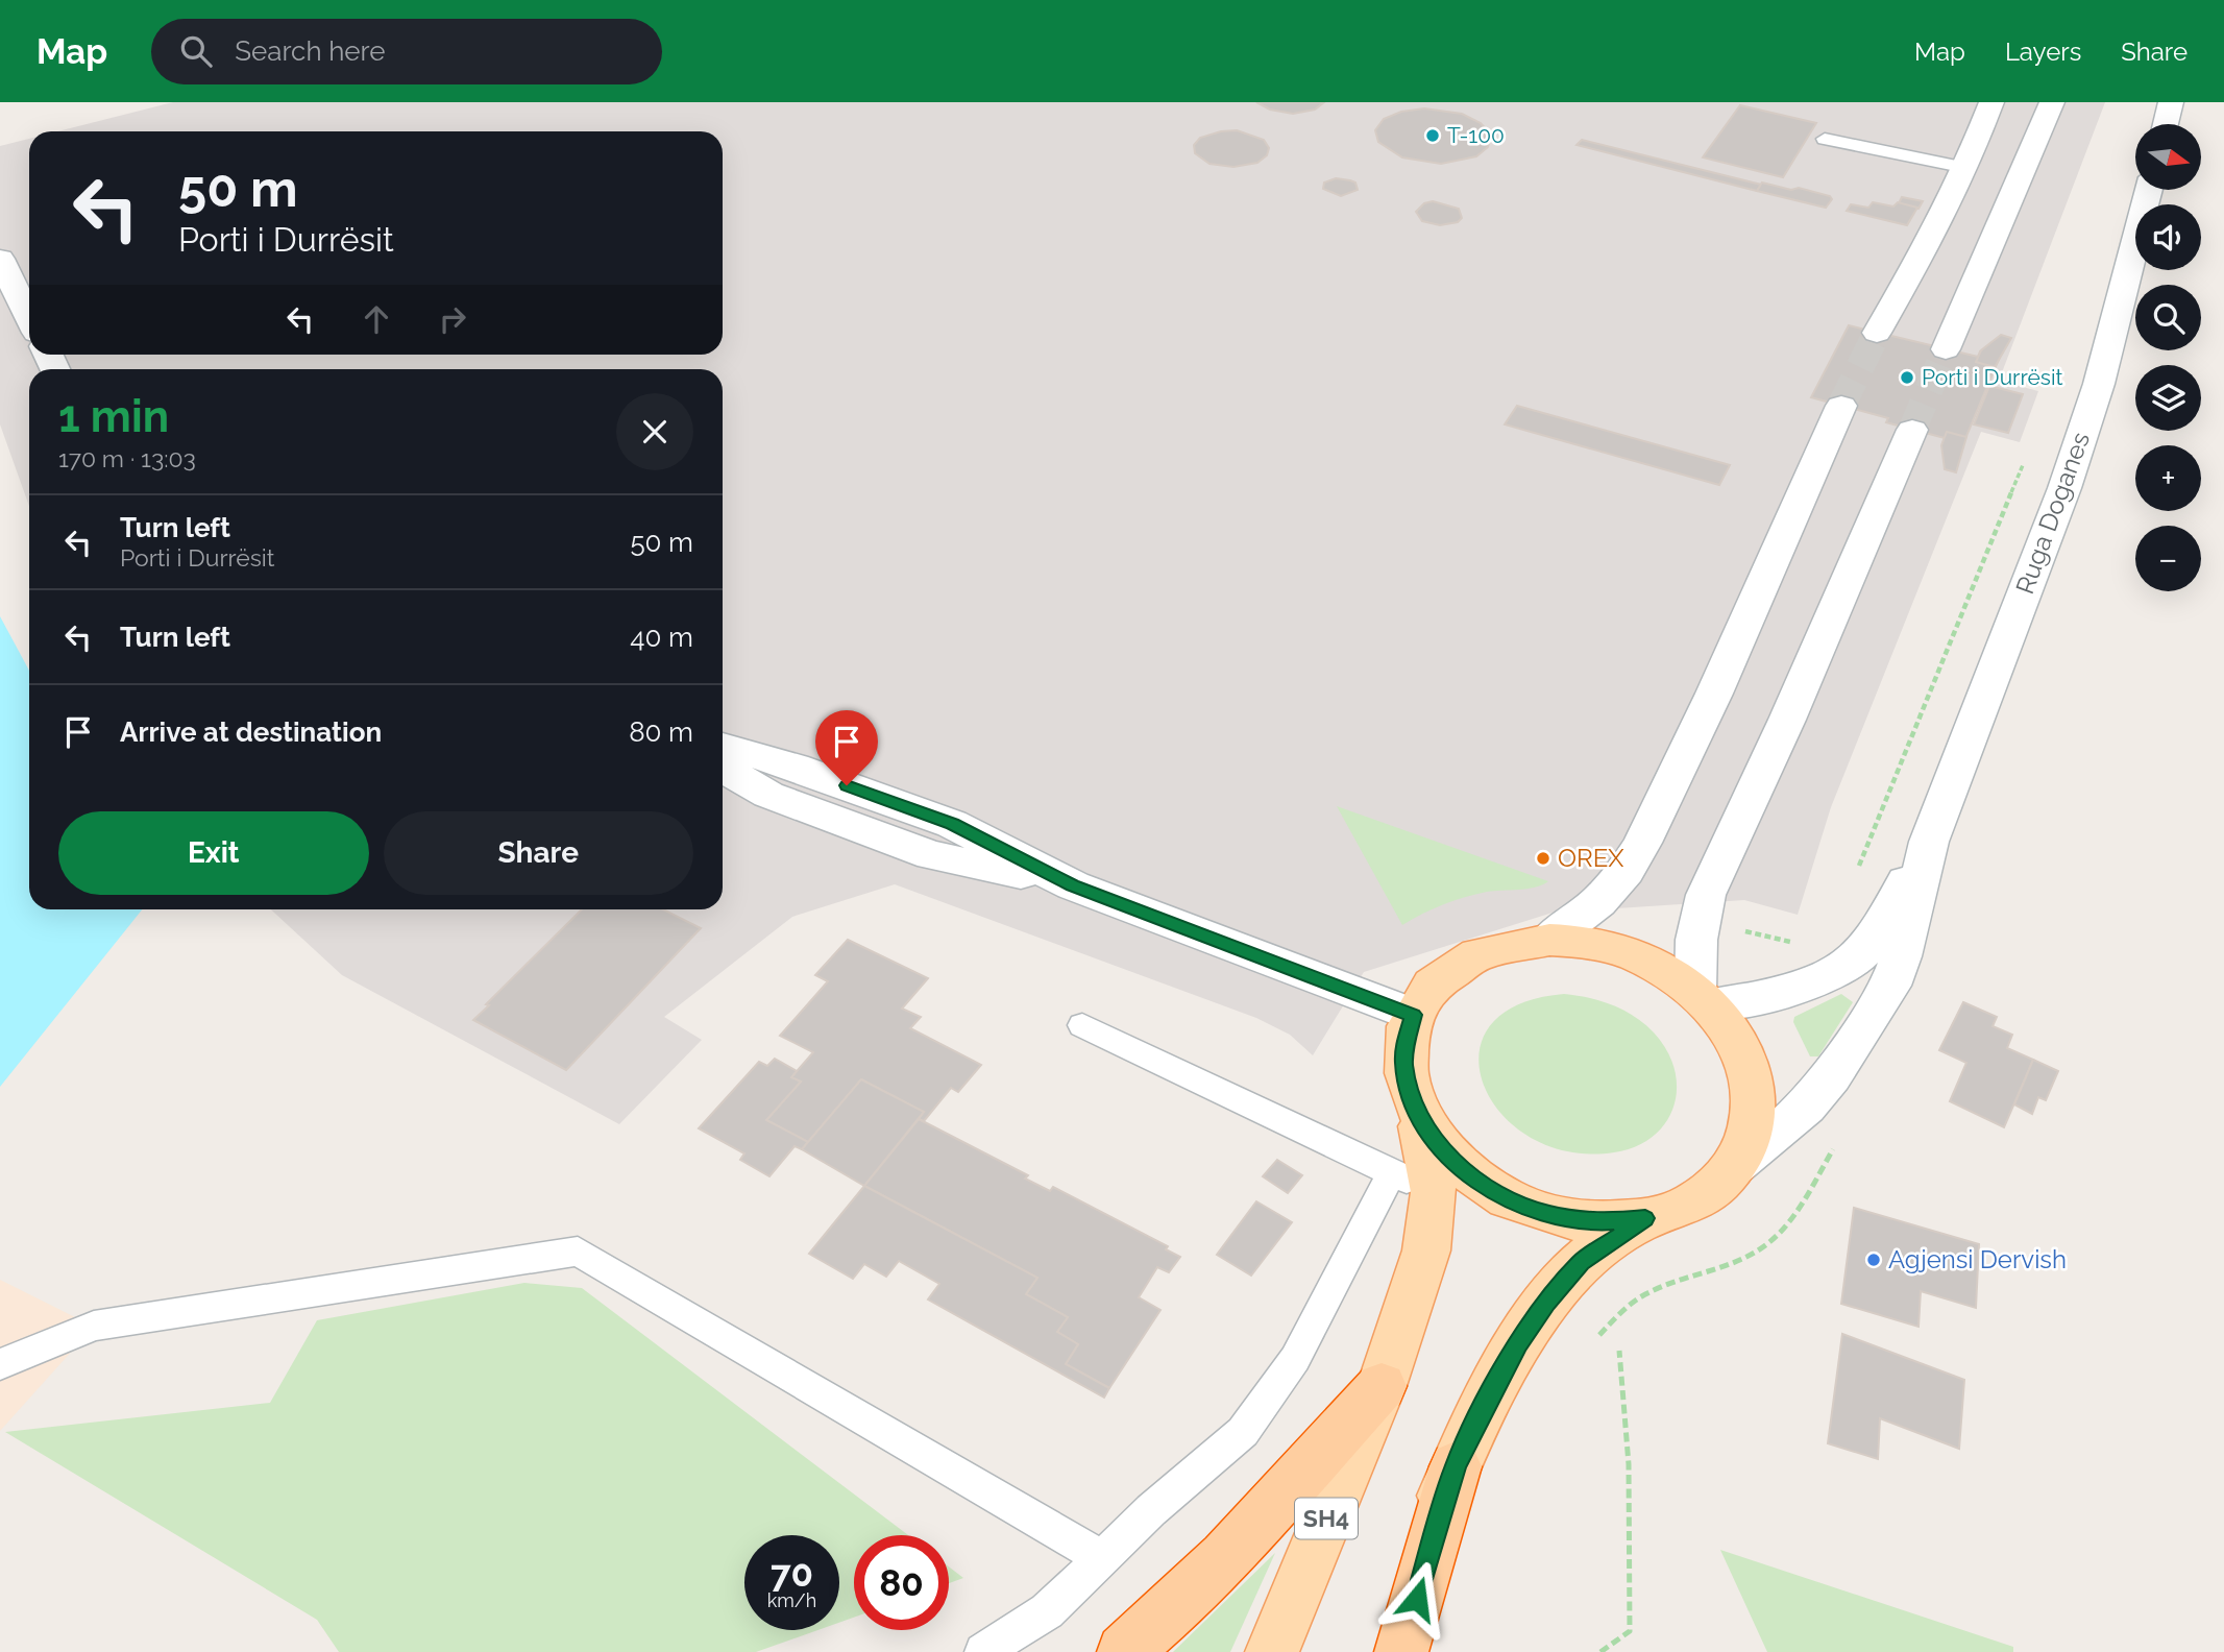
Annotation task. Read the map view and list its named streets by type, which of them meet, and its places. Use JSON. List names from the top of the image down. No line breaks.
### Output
{"streets":{"main road":["SH4"],"street":["Ruga Doganes"]},"places":["T-100","Porti i Durrësit","OREX","Agjensi Dervish"],"north":"right","page":{"header":"Map","search":"Search here","nav":["Map","Layers","Share"],"map_buttons":["+","−"],"turn":["50 m","Porti i Durrësit"],"heading":["1 min","170 m · 13:03"],"list":[{"name":"Turn left","note":"Porti i Durrësit","value":"50 m"},{"name":"Turn left","value":"40 m"},{"name":"Arrive at destination","value":"80 m"}],"buttons":["Exit","Share"],"speed":"70 km/h","limit":"80"}}
